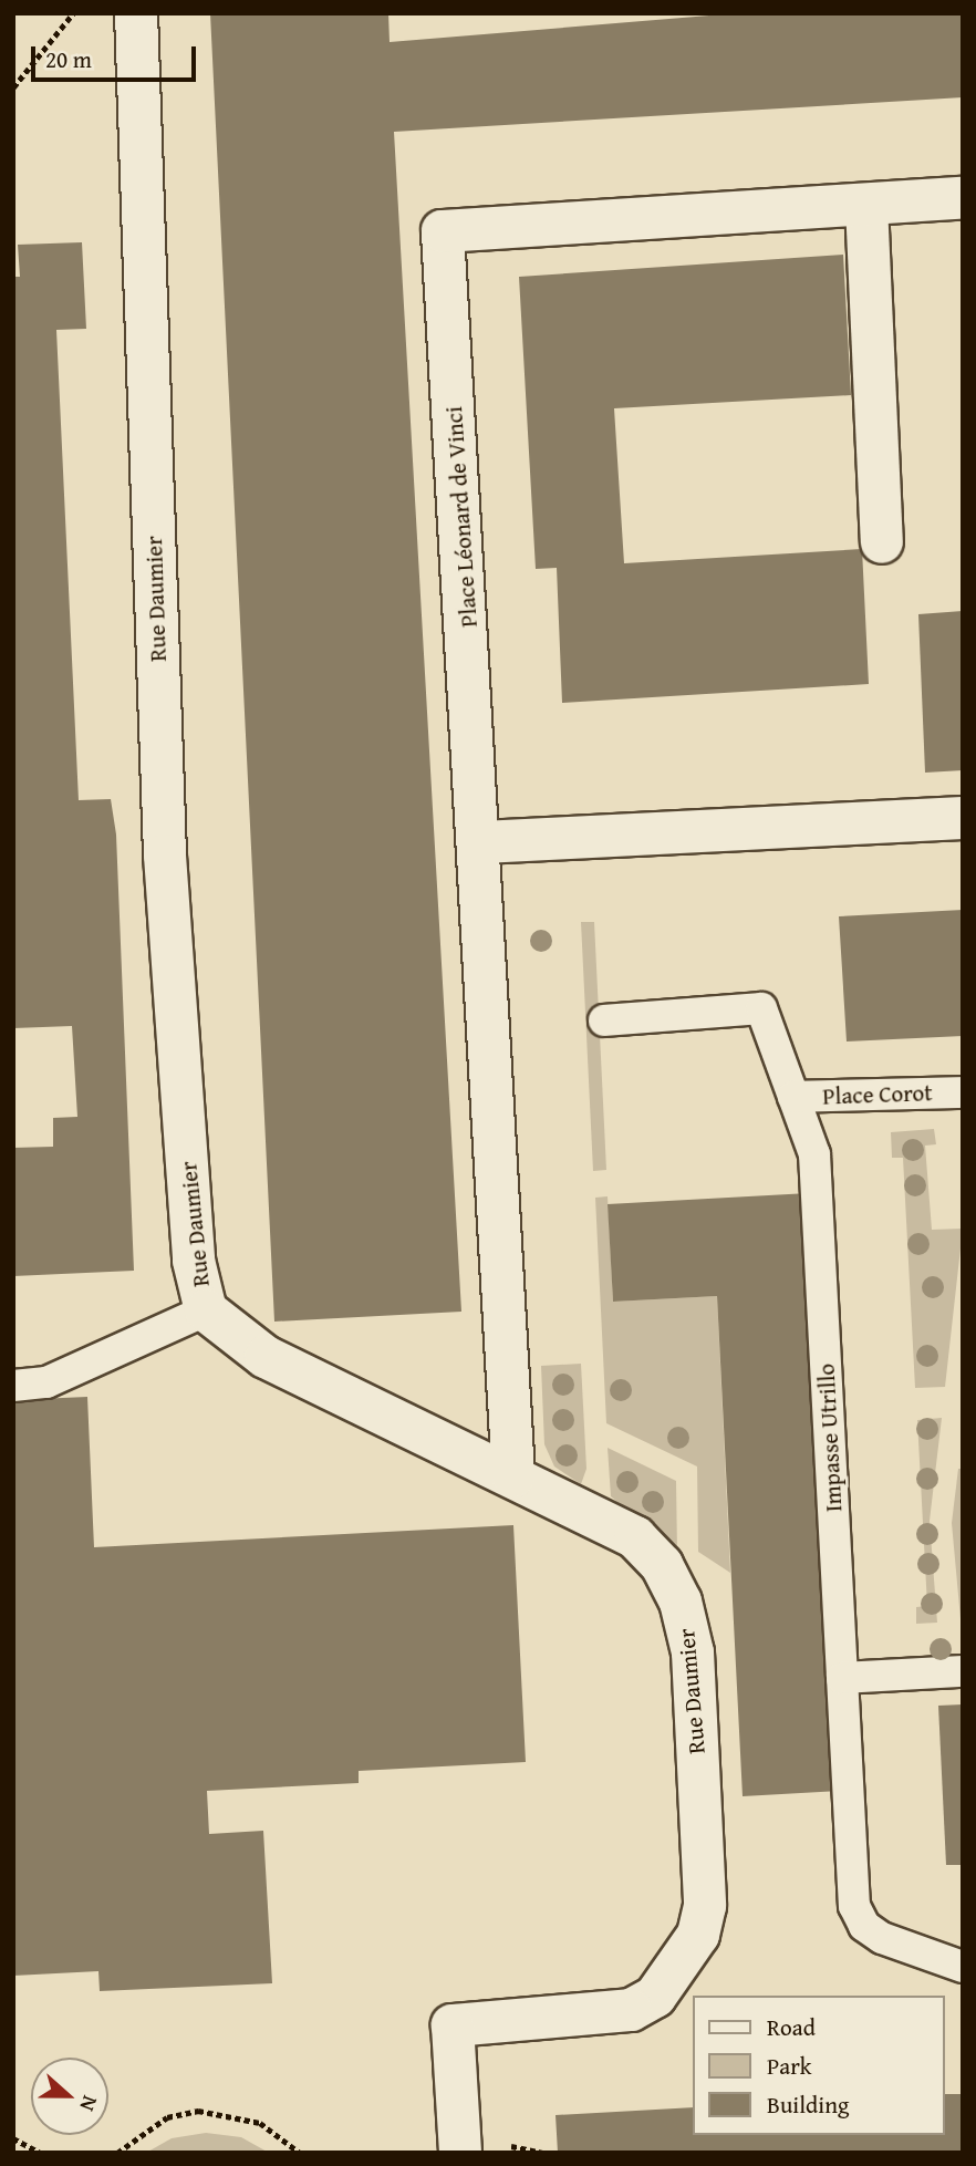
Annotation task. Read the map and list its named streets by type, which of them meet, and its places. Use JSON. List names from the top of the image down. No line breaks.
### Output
{"streets":{"street":["Place Léonard de Vinci","Rue Daumier"],"lane":["Place Corot","Impasse Utrillo"]},"crossings":[["Place Corot","Impasse Utrillo"]],"legend":["Road","Park","Building"],"scale_bar":"20 m","north":"right"}
